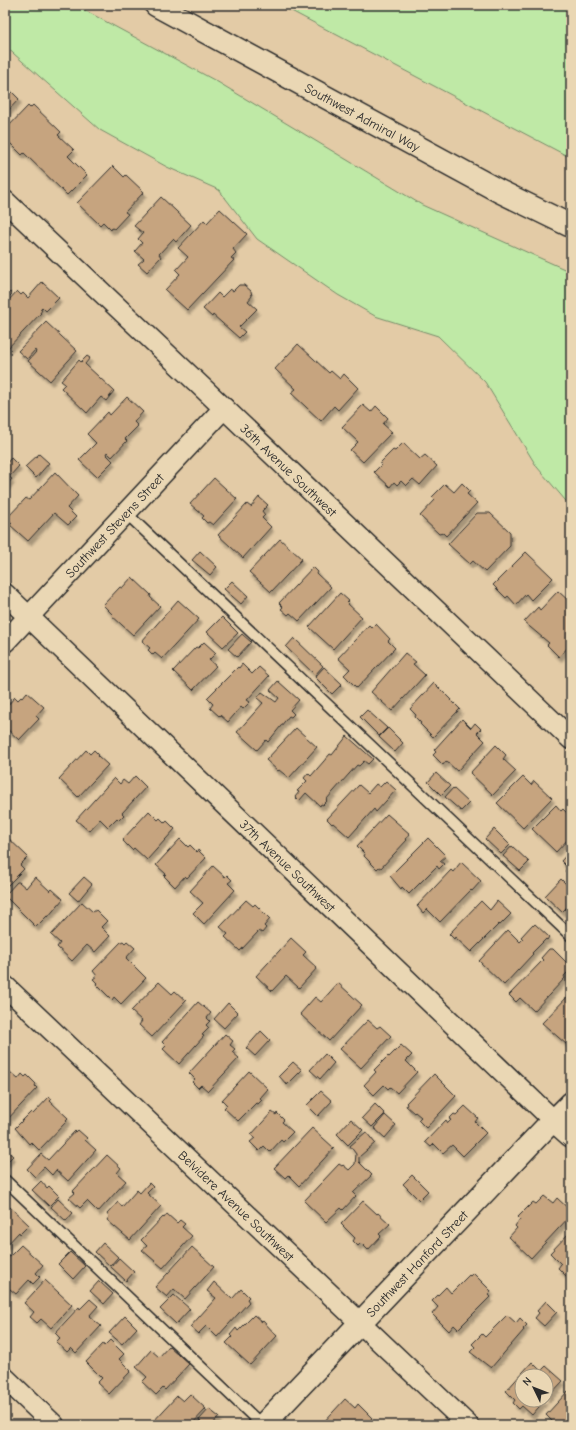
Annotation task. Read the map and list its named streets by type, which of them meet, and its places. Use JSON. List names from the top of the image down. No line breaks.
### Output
{"streets":{"main road":["Southwest Admiral Way","37th Avenue Southwest","Southwest Hanford Street"],"street":["36th Avenue Southwest","Southwest Stevens Street","Belvidere Avenue Southwest"]},"crossings":[["36th Avenue Southwest","Southwest Stevens Street"],["Southwest Stevens Street","37th Avenue Southwest"],["37th Avenue Southwest","Southwest Hanford Street"],["Belvidere Avenue Southwest","Southwest Hanford Street"]],"north":"top left"}
